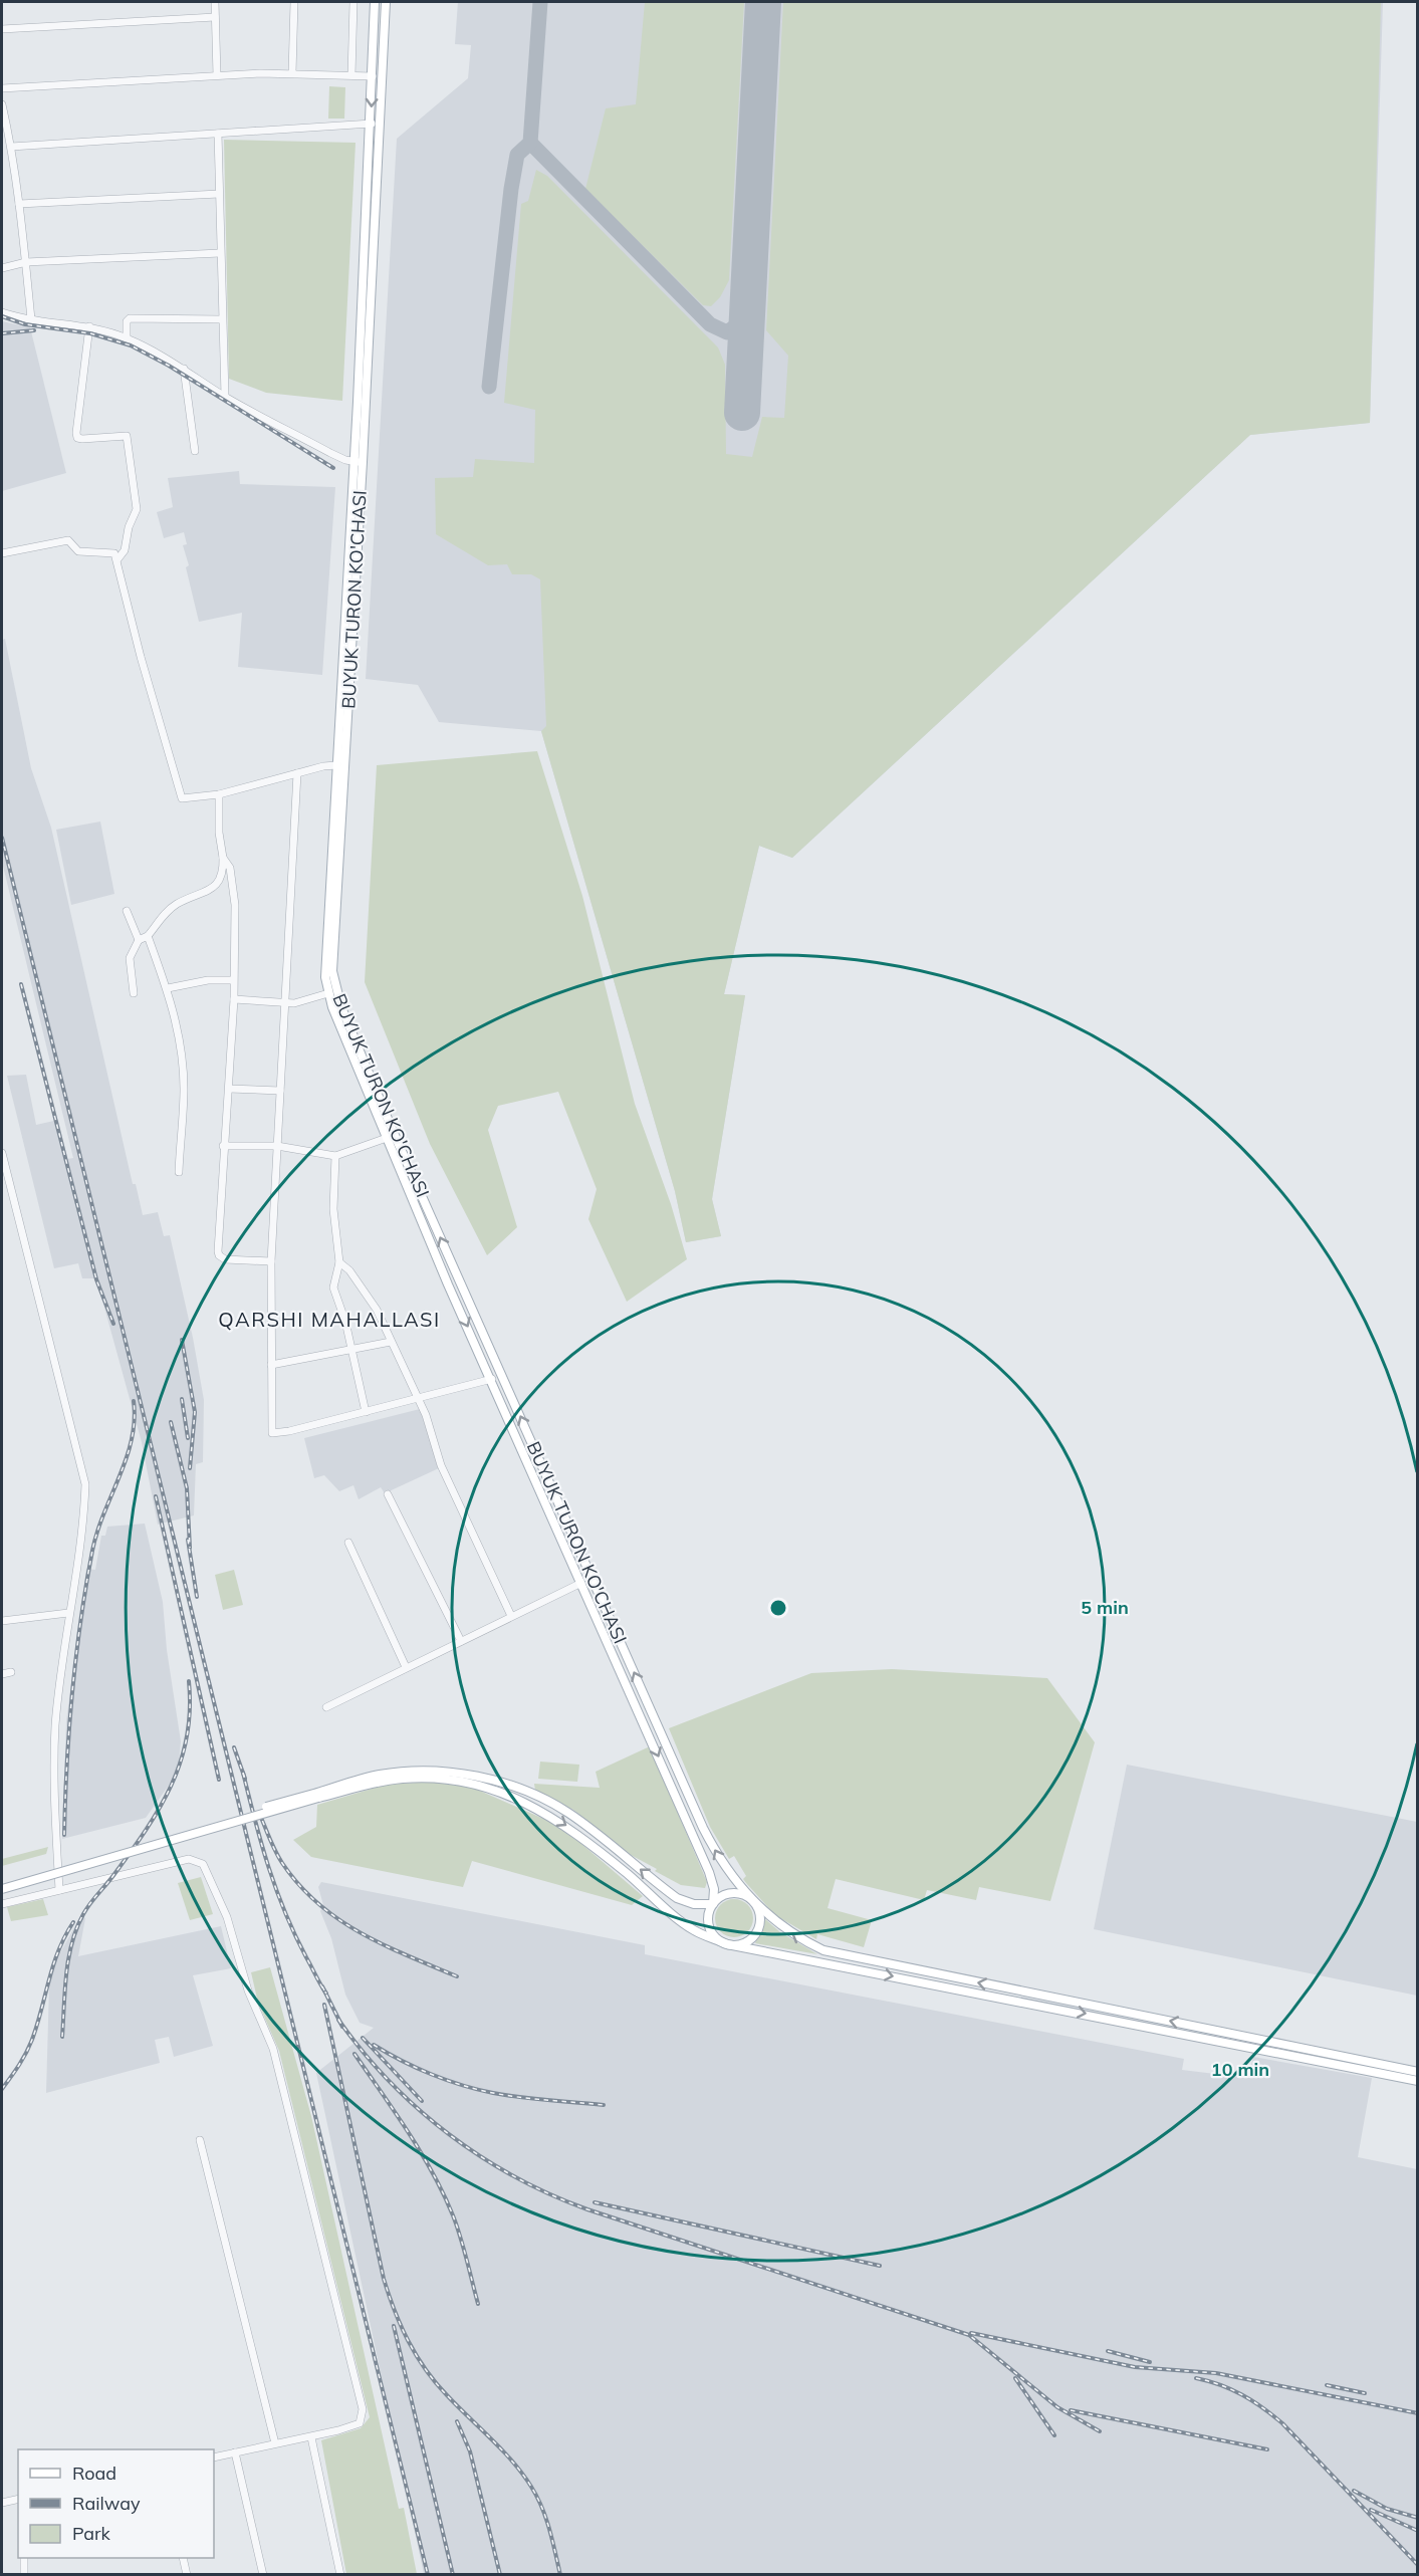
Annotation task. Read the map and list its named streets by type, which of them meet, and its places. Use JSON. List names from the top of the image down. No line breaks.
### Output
{"streets":{"main road":["BUYUK TURON KO'CHASI"]},"districts":["QARSHI MAHALLASI"],"legend":["Road","Railway","Park"],"rings":["5 min","10 min"]}
